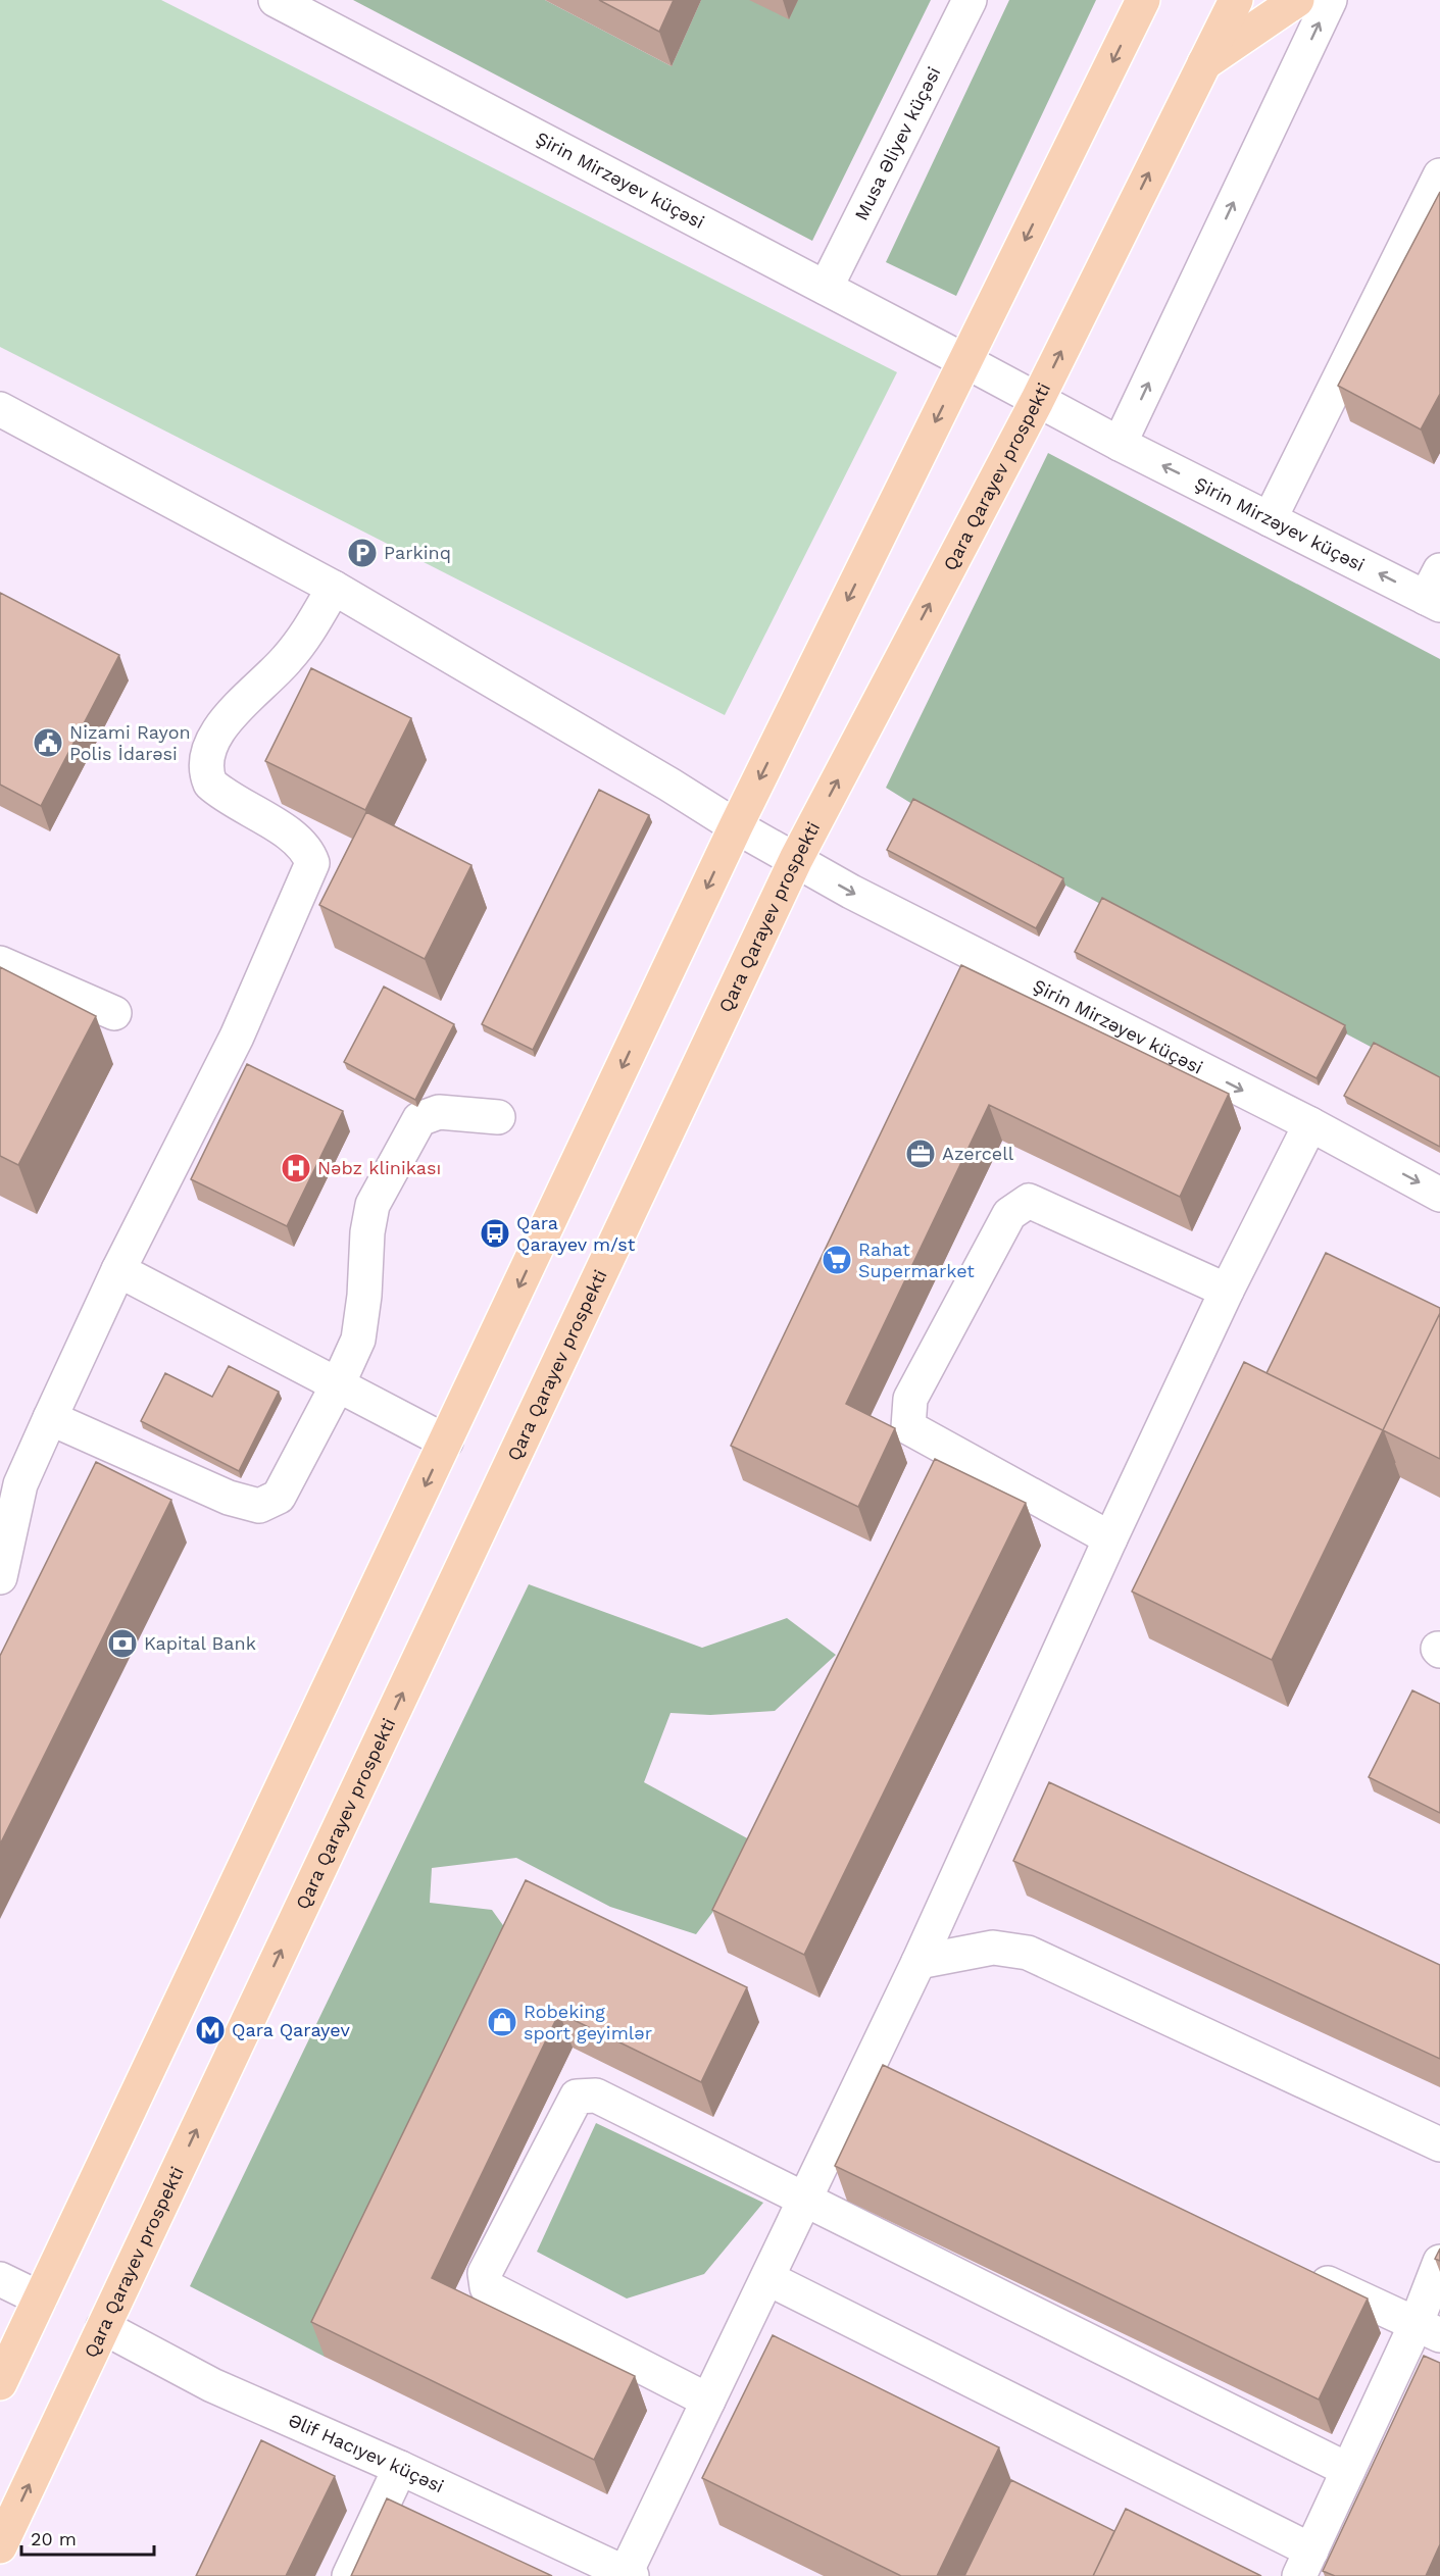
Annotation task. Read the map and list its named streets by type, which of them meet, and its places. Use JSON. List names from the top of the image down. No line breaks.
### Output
{"streets":{"main road":["Qara Qarayev prospekti"],"street":["Musa Əliyev küçəsi","Şirin Mirzəyev küçəsi","Əlif Hacıyev küçəsi"]},"crossings":[["Musa Əliyev küçəsi","Şirin Mirzəyev küçəsi"],["Şirin Mirzəyev küçəsi","Qara Qarayev prospekti"],["Qara Qarayev prospekti","Əlif Hacıyev küçəsi"]],"places":{"parking":["Parkinq"],"public building":["Nizami Rayon Polis İdarəsi"],"office":["Azercell"],"hospital":["Nəbz klinikası"],"bus stop":["Qara Qarayev m/st"],"supermarket":["Rahat Supermarket"],"bank":["Kapital Bank"],"shop":["Robeking sport geyimlər"],"metro station":["Qara Qarayev"]},"scale_bar":"20 m"}
